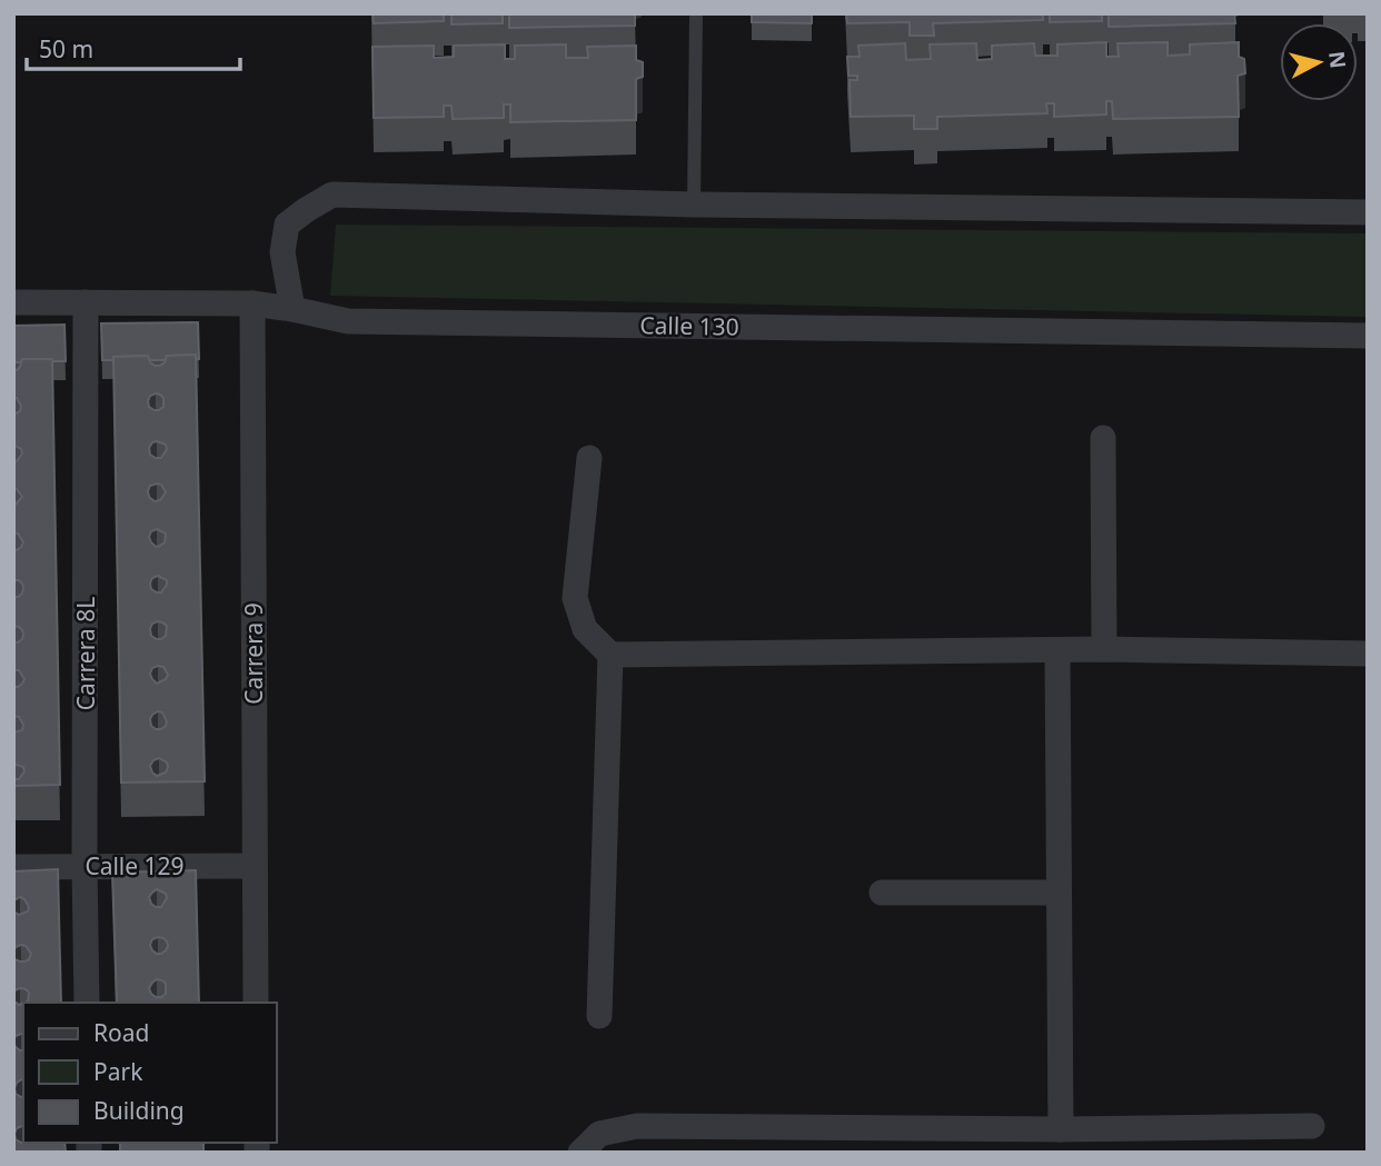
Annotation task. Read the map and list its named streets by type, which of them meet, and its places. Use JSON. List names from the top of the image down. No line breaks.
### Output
{"streets":{"street":["Calle 130","Carrera 8L","Carrera 9","Calle 129"]},"crossings":[["Calle 130","Carrera 8L"],["Calle 130","Carrera 9"],["Carrera 8L","Calle 129"],["Carrera 9","Calle 129"]],"legend":["Road","Park","Building"],"scale_bar":"50 m","north":"right"}
